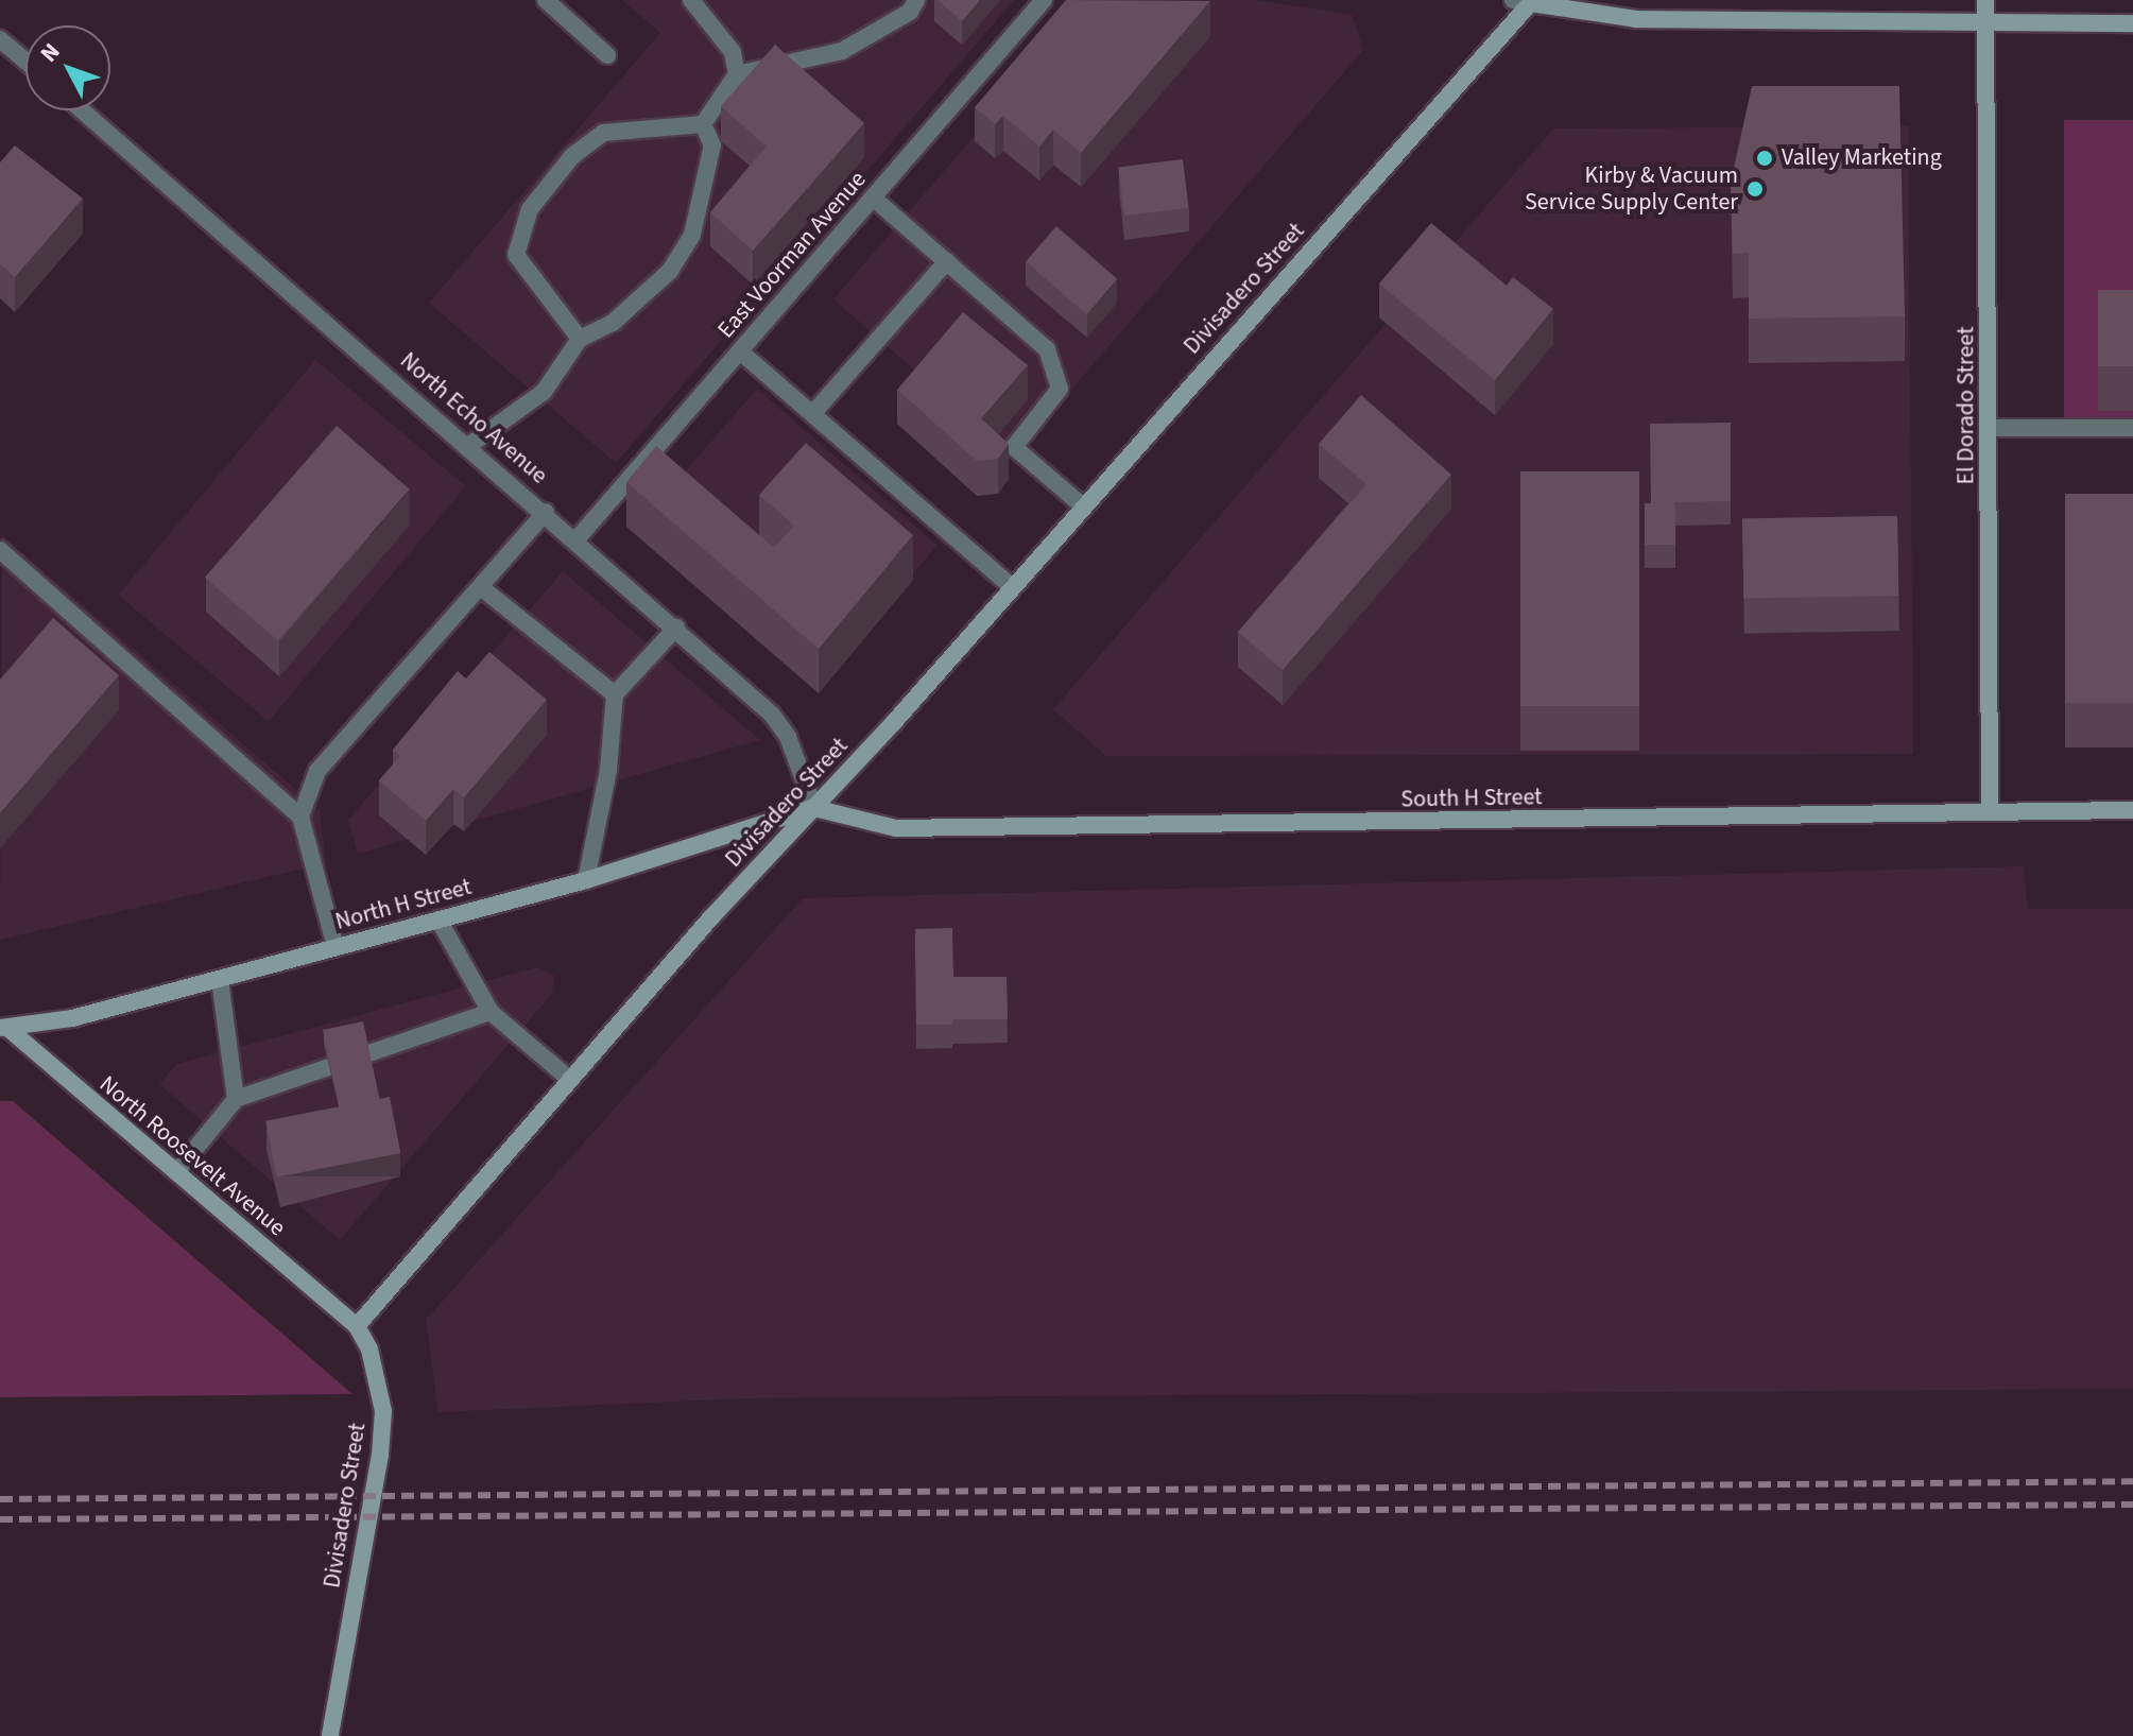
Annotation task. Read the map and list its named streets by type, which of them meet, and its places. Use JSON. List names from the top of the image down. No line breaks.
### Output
{"streets":{"street":["East Voorman Avenue","Divisadero Street","El Dorado Street","North Echo Avenue","South H Street","North H Street","North Roosevelt Avenue"]},"crossings":[["East Voorman Avenue","North Echo Avenue"],["Divisadero Street","North Echo Avenue"],["Divisadero Street","South H Street"],["Divisadero Street","North H Street"],["Divisadero Street","North Roosevelt Avenue"],["El Dorado Street","South H Street"],["North Echo Avenue","South H Street"],["North Echo Avenue","North H Street"],["South H Street","North H Street"],["North H Street","North Roosevelt Avenue"]],"places":["Valley Marketing","Kirby & Vacuum Service Supply Center"],"north":"top left"}
